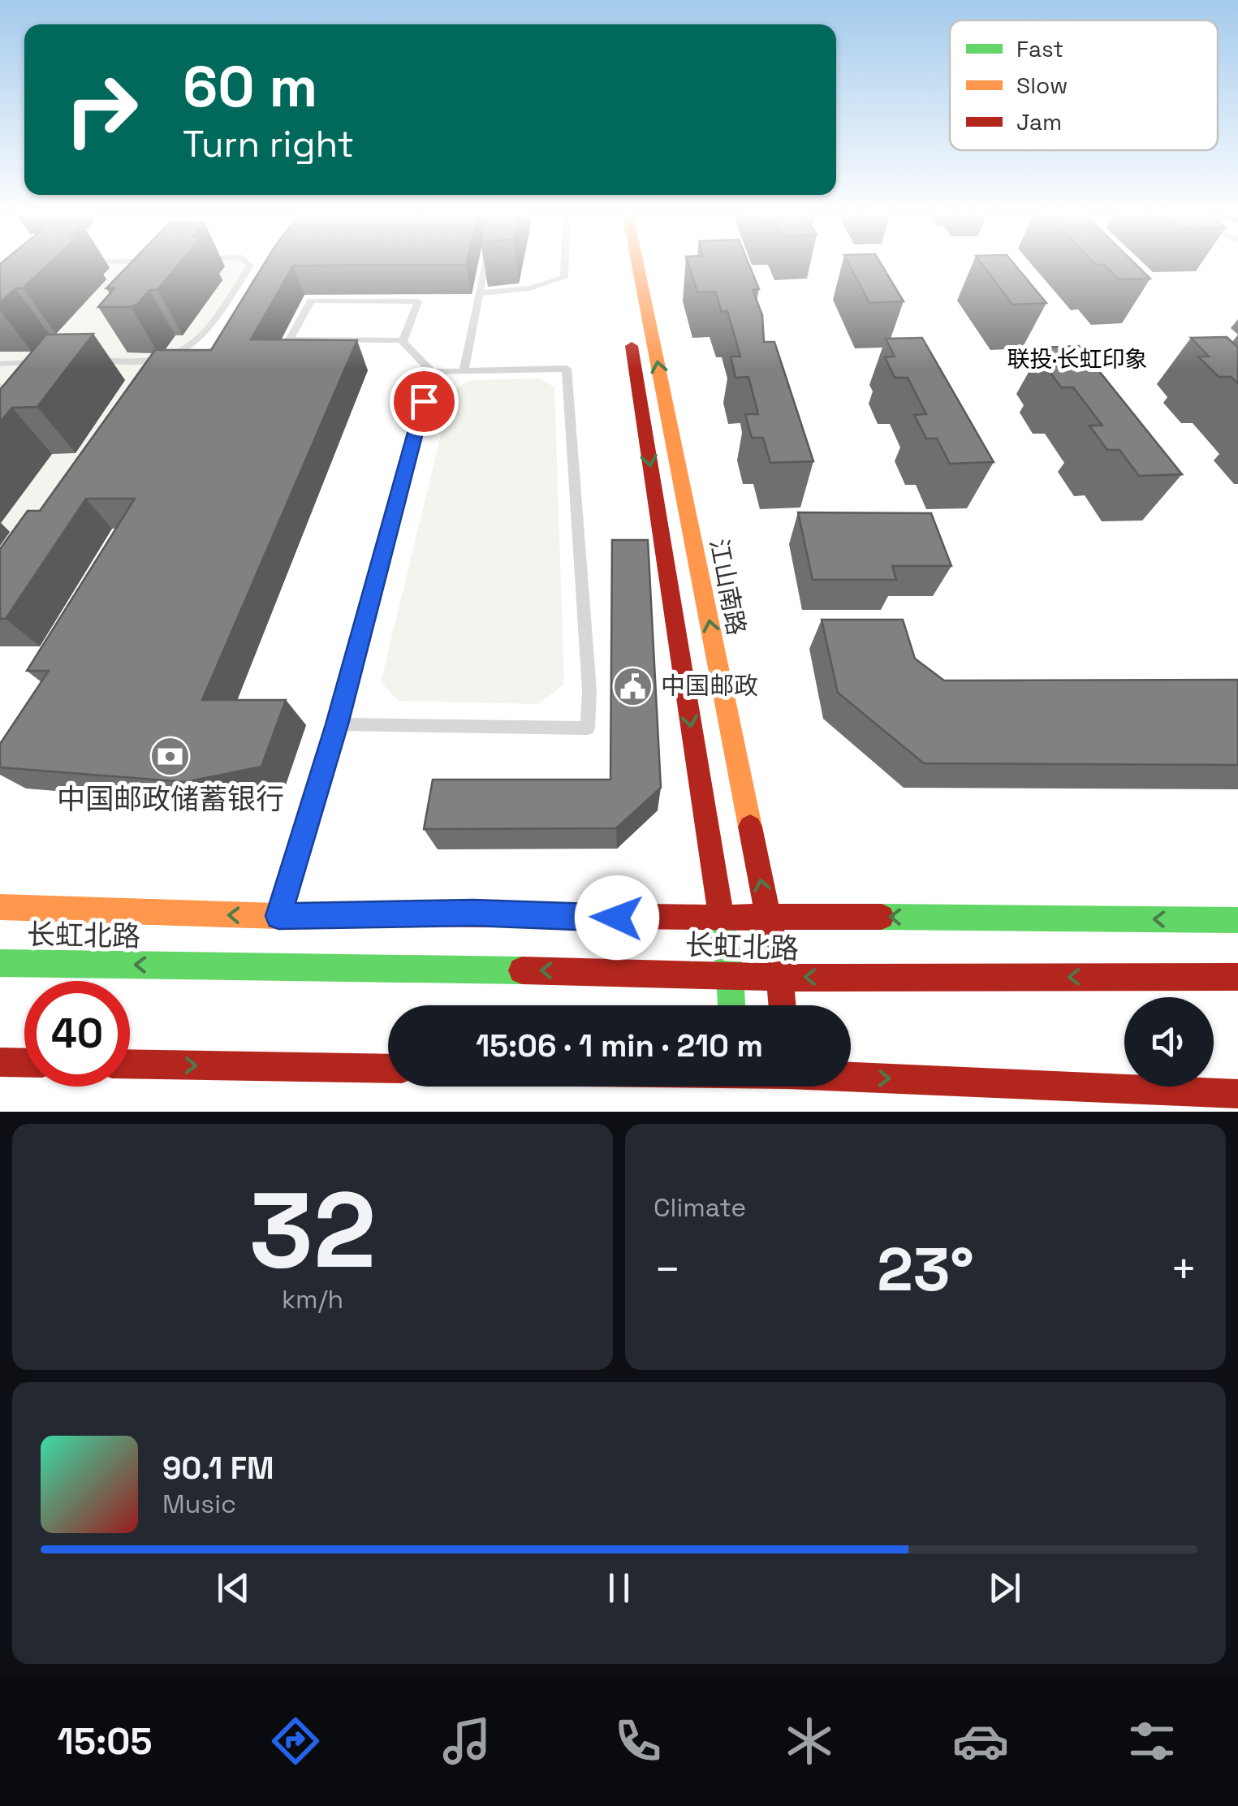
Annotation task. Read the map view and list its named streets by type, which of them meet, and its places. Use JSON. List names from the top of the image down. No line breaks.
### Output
{"streets":{"main road":["江山南路","长虹北路"]},"crossings":[["江山南路","长虹北路"]],"districts":["联投·长虹印象"],"places":{"public building":["中国邮政"],"bank":["中国邮政储蓄银行"]},"legend":["Fast","Slow","Jam"],"page":{"turn":["60 m","Turn right"],"limit":"40","trip":"15:06 · 1 min · 210 m","tile":[["32","km/h"],"Climate"],"heat":["−","23°","+"],"song":["90.1 FM","Music"],"tabs":"15:05"}}
